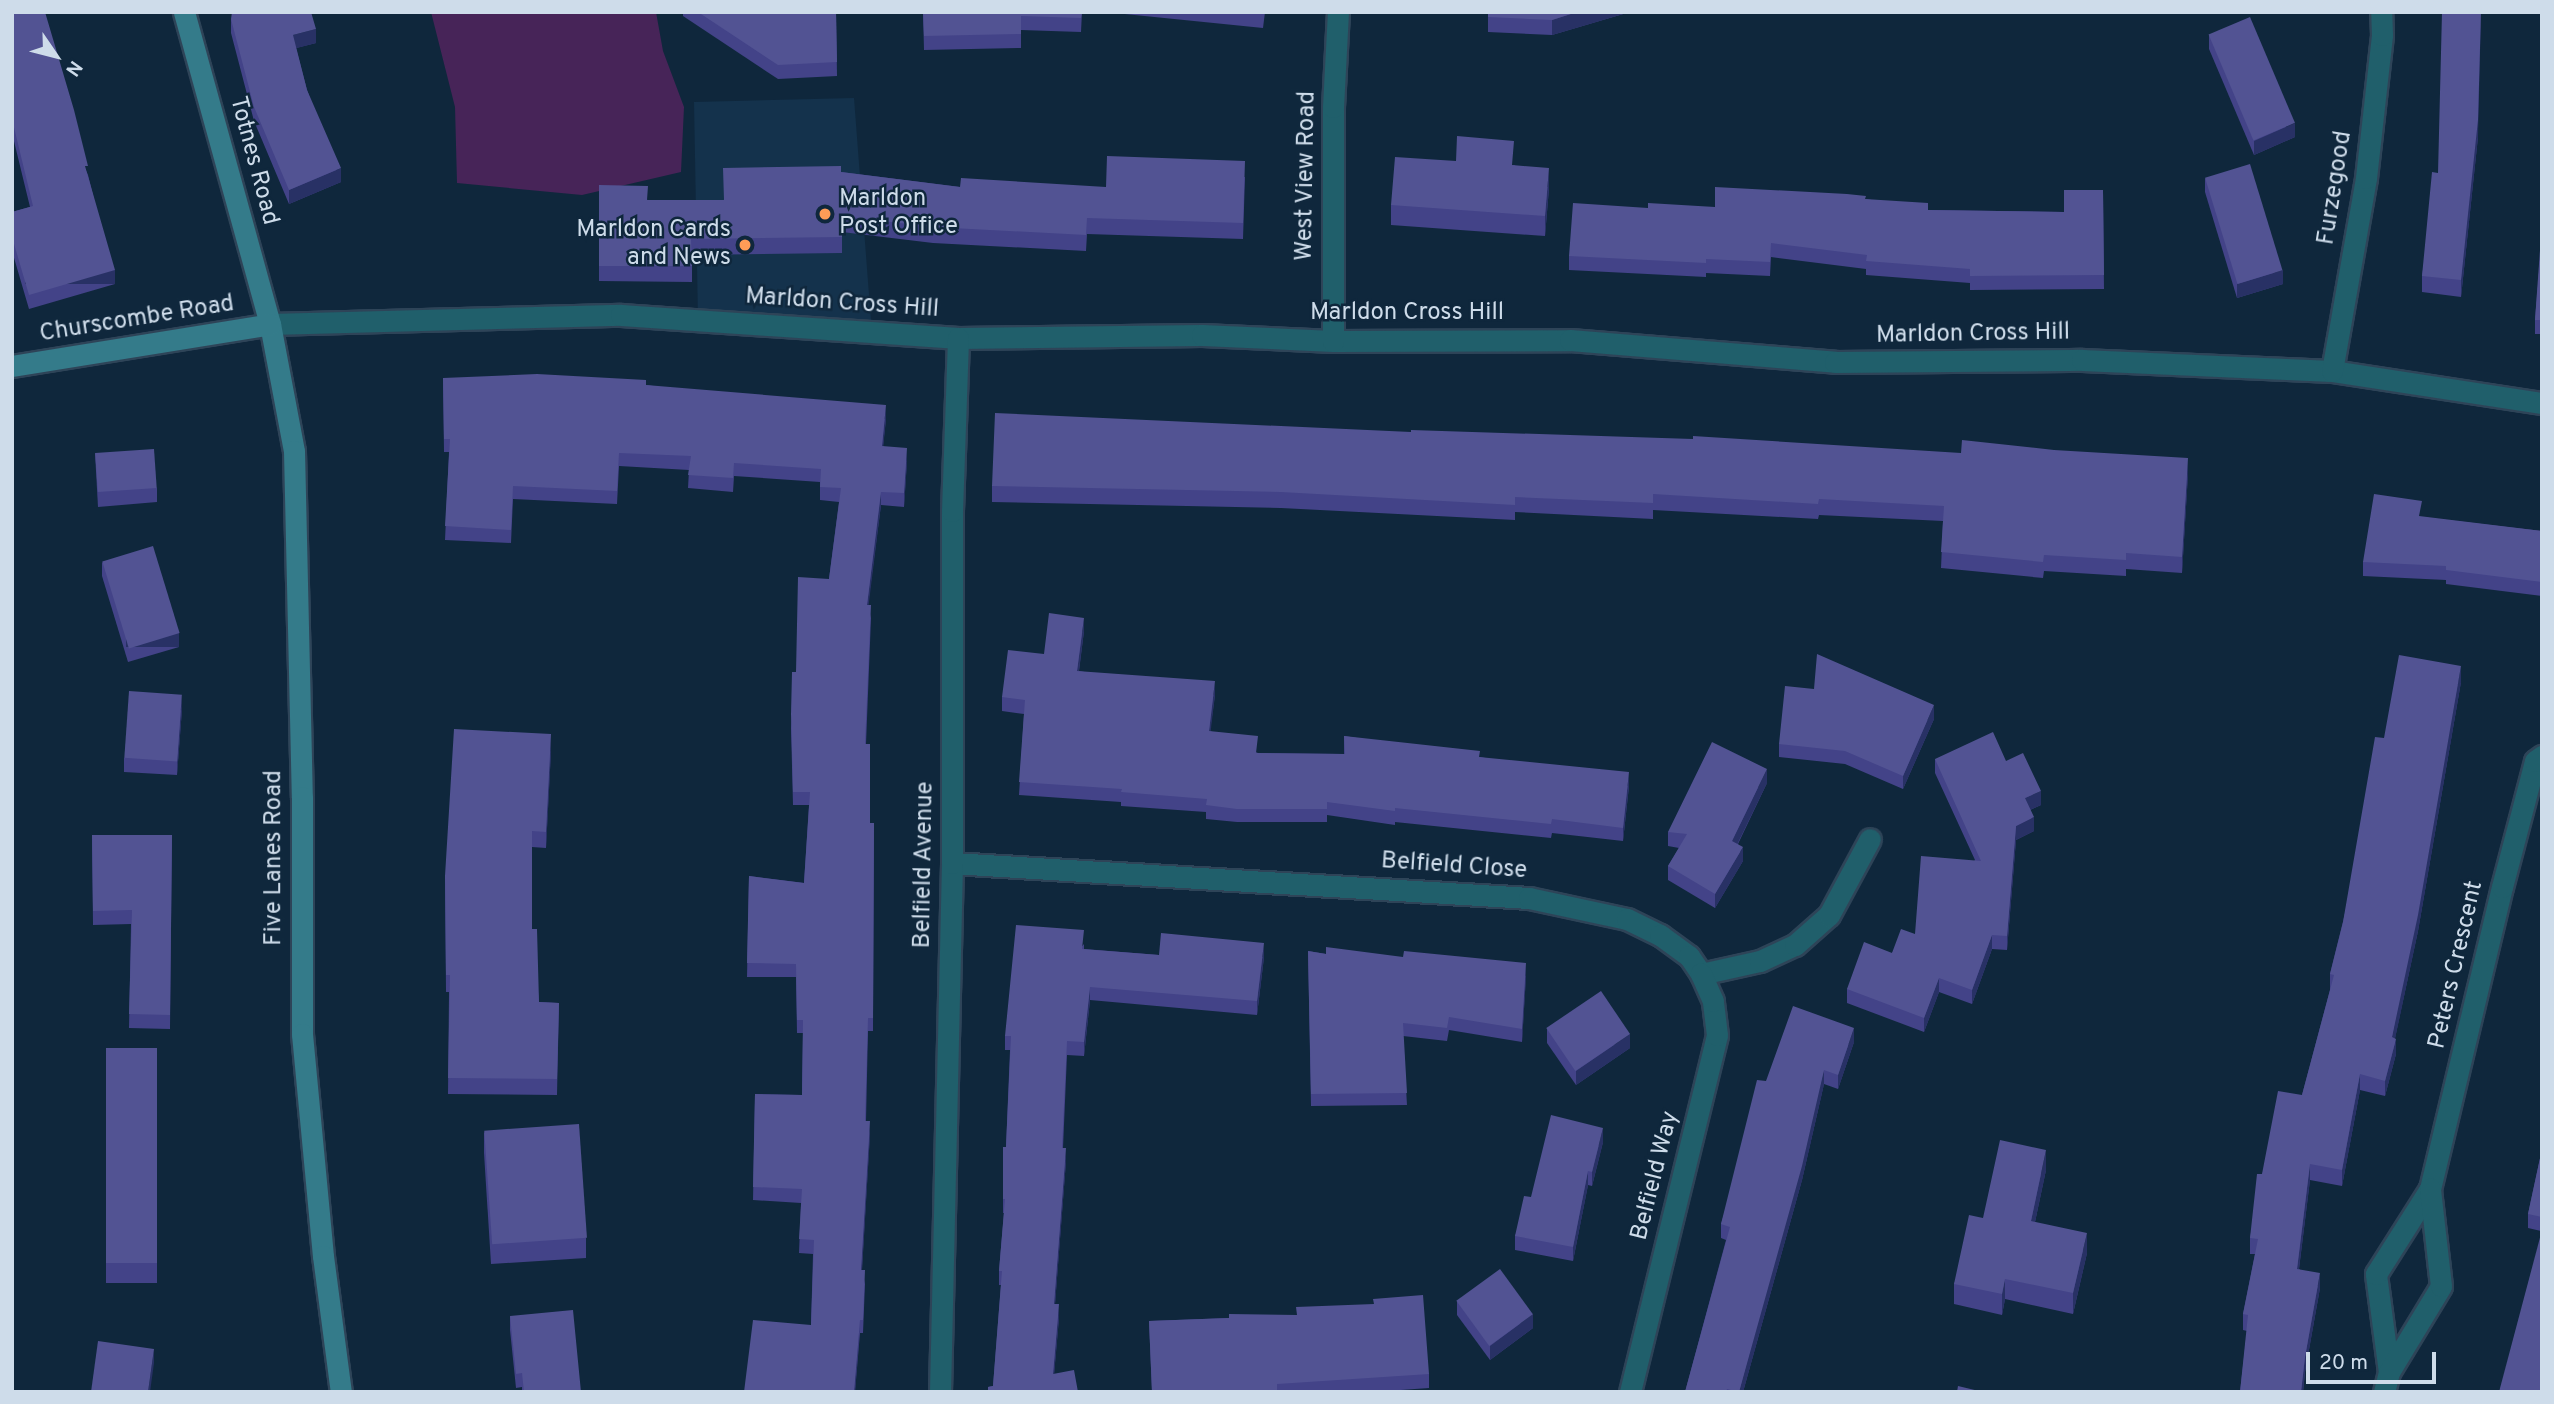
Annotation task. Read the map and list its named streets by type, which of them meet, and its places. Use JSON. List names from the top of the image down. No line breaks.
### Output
{"streets":{"street":["Totnes Road","West View Road","Furzegood","Marldon Cross Hill","Churscombe Road","Five Lanes Road","Belfield Avenue","Belfield Close","Peters Crescent","Belfield Way"]},"crossings":[["Totnes Road","Marldon Cross Hill"],["Totnes Road","Churscombe Road"],["Totnes Road","Five Lanes Road"],["West View Road","Marldon Cross Hill"],["Furzegood","Marldon Cross Hill"],["Marldon Cross Hill","Churscombe Road"],["Marldon Cross Hill","Five Lanes Road"],["Marldon Cross Hill","Belfield Avenue"],["Churscombe Road","Five Lanes Road"],["Belfield Avenue","Belfield Close"],["Belfield Close","Belfield Way"]],"places":["Marldon Post Office","Marldon Cards and News"],"scale_bar":"20 m","north":"bottom right"}
